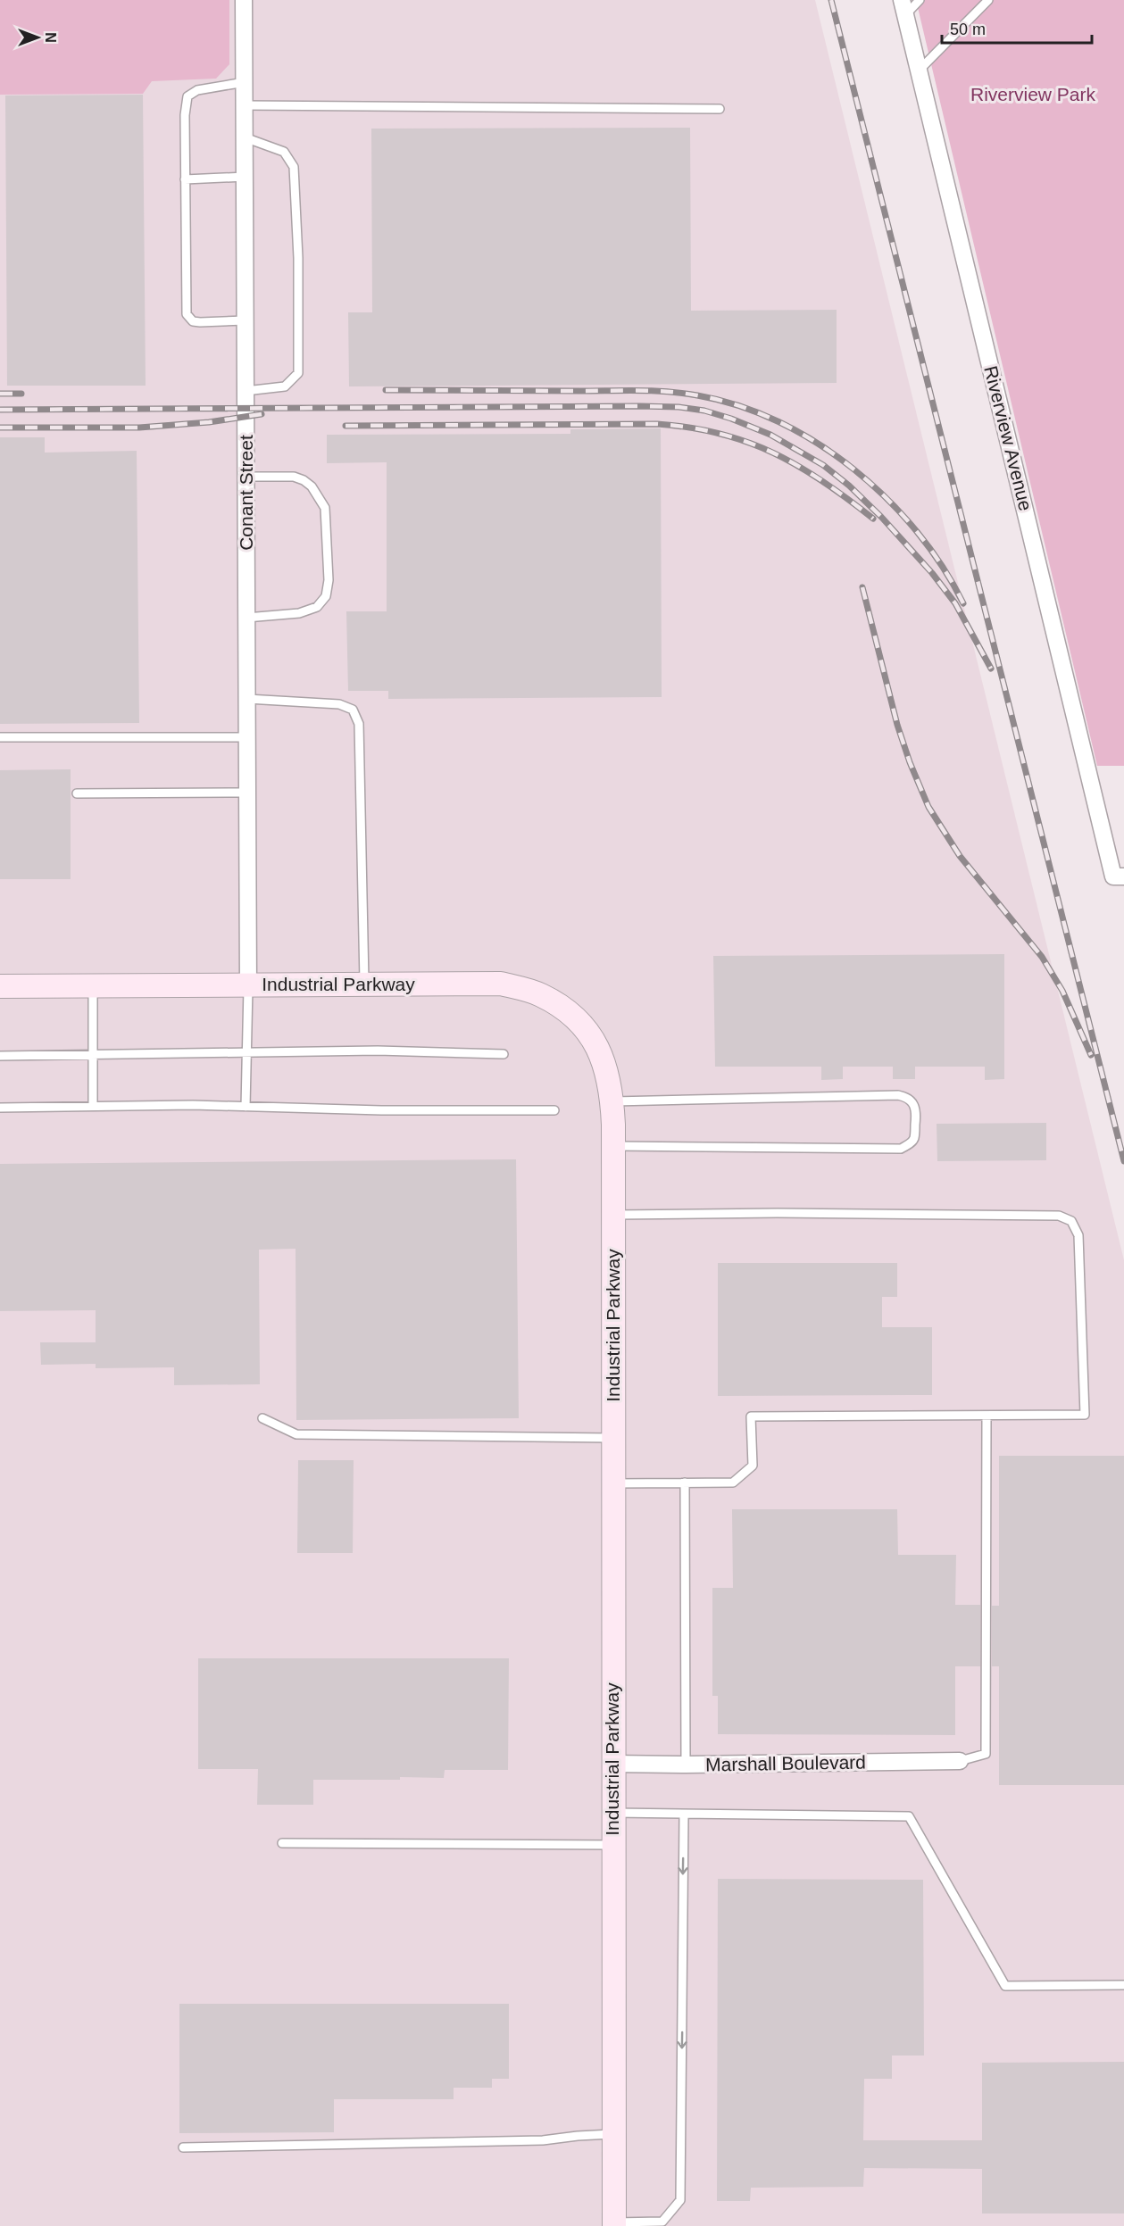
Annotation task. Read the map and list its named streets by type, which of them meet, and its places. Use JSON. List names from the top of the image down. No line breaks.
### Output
{"streets":{"street":["Riverview Avenue","Conant Street","Industrial Parkway","Marshall Boulevard"]},"crossings":[["Conant Street","Industrial Parkway"],["Industrial Parkway","Marshall Boulevard"]],"parks":["Riverview Park"],"scale_bar":"50 m","north":"right"}
